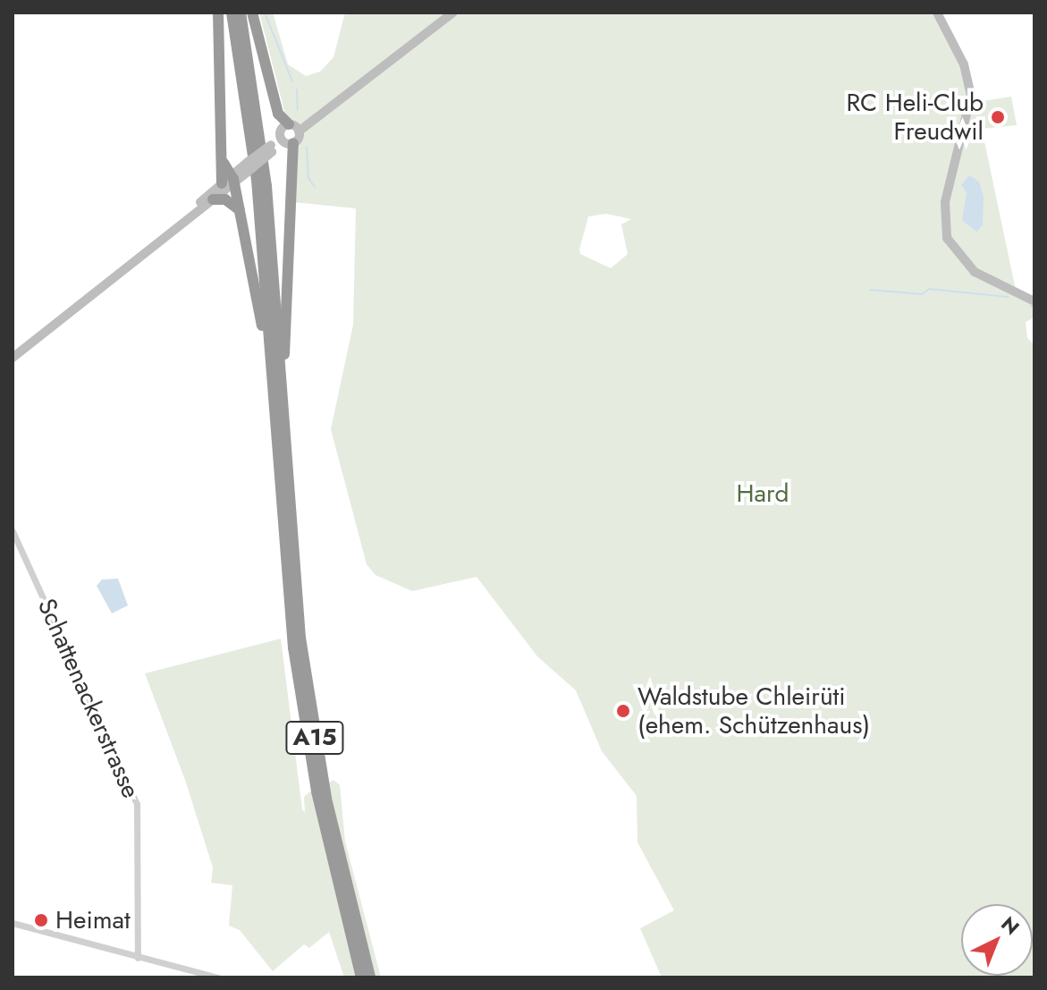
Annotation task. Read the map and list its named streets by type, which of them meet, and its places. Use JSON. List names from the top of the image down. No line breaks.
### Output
{"streets":{"highway":["A15"],"street":["Schattenackerstrasse"]},"parks":["Hard"],"places":["RC Heli-Club Freudwil","Waldstube Chleirüti (ehem. Schützenhaus)","Heimat"],"north":"top right"}
